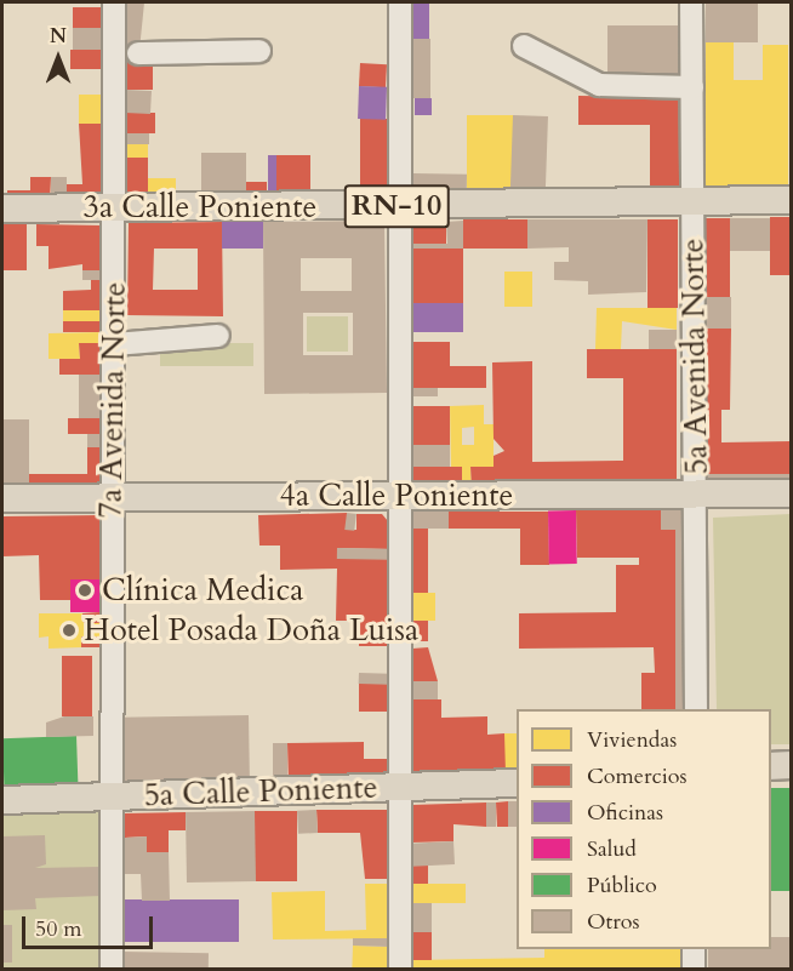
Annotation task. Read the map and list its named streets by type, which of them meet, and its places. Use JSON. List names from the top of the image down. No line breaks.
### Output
{"streets":{"main road":["RN-10","3a Calle Poniente","4a Calle Poniente","5a Calle Poniente"],"street":["5a Avenida Norte","7a Avenida Norte"]},"crossings":[["3a Calle Poniente","5a Avenida Norte"],["3a Calle Poniente","7a Avenida Norte"],["5a Avenida Norte","4a Calle Poniente"],["7a Avenida Norte","4a Calle Poniente"],["7a Avenida Norte","5a Calle Poniente"]],"places":["Clínica Medica","Hotel Posada Doña Luisa"],"legend":["Viviendas","Comercios","Oficinas","Salud","Público","Otros"],"scale_bar":"50 m","north":"top"}
